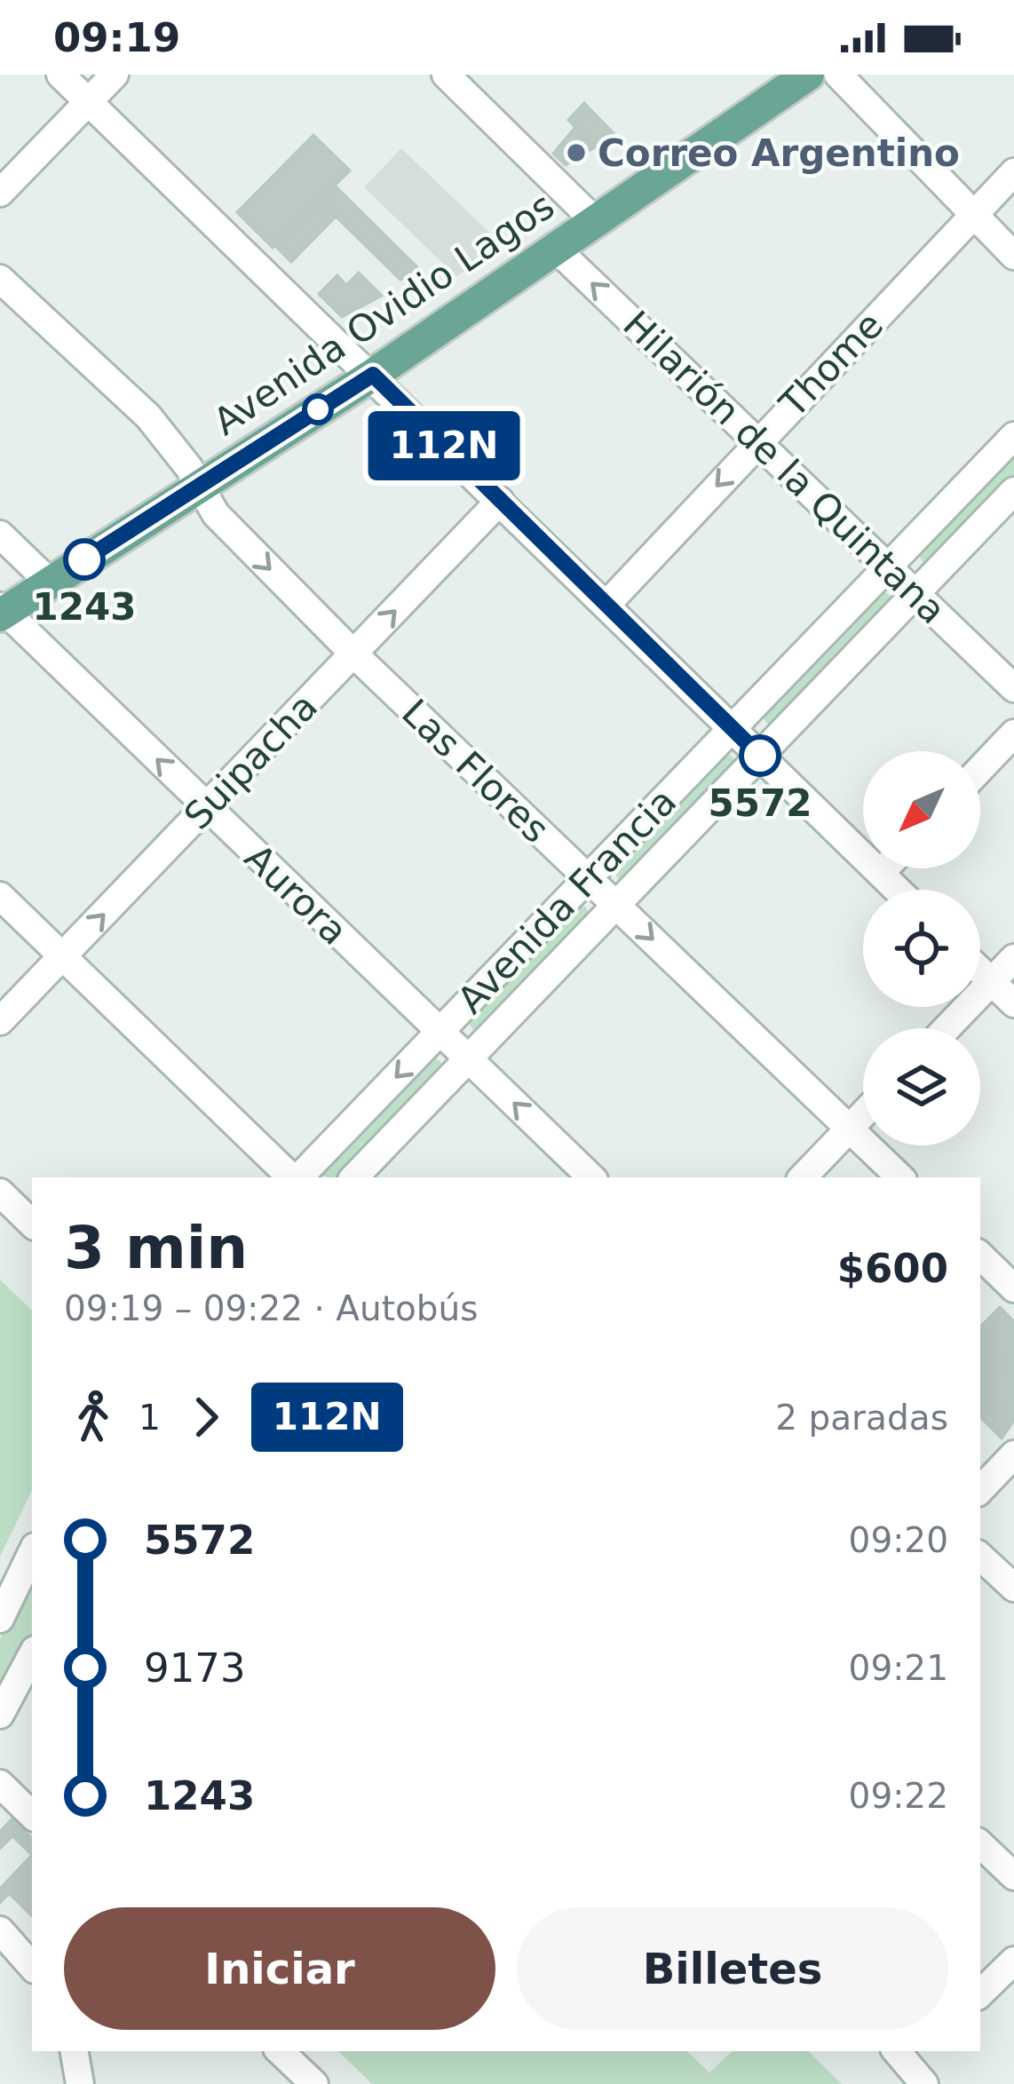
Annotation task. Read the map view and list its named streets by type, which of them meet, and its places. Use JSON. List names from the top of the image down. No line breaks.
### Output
{"streets":{"main road":["Avenida Ovidio Lagos"],"street":["Thome","Hilarión de la Quintana","Suipacha","Las Flores","Aurora","Avenida Francia"]},"crossings":[["Avenida Ovidio Lagos","Hilarión de la Quintana"],["Avenida Ovidio Lagos","Las Flores"],["Avenida Ovidio Lagos","Aurora"],["Thome","Hilarión de la Quintana"],["Hilarión de la Quintana","Avenida Francia"],["Suipacha","Las Flores"],["Suipacha","Aurora"],["Las Flores","Avenida Francia"],["Aurora","Avenida Francia"]],"one_way":["Thome","Suipacha","Aurora"],"places":["Correo Argentino","1243","5572"],"lines":["bus line 112N"],"north":"bottom left","page":{"status":"09:19","on_map":"112N","heading":["3 min","09:19 – 09:22 · Autobús","$600"],"legs":["1","112N","2 paradas"],"list":[{"name":"5572","value":"09:20"},{"name":"9173","value":"09:21"},{"name":"1243","value":"09:22"}],"buttons":["Iniciar","Billetes"]}}
